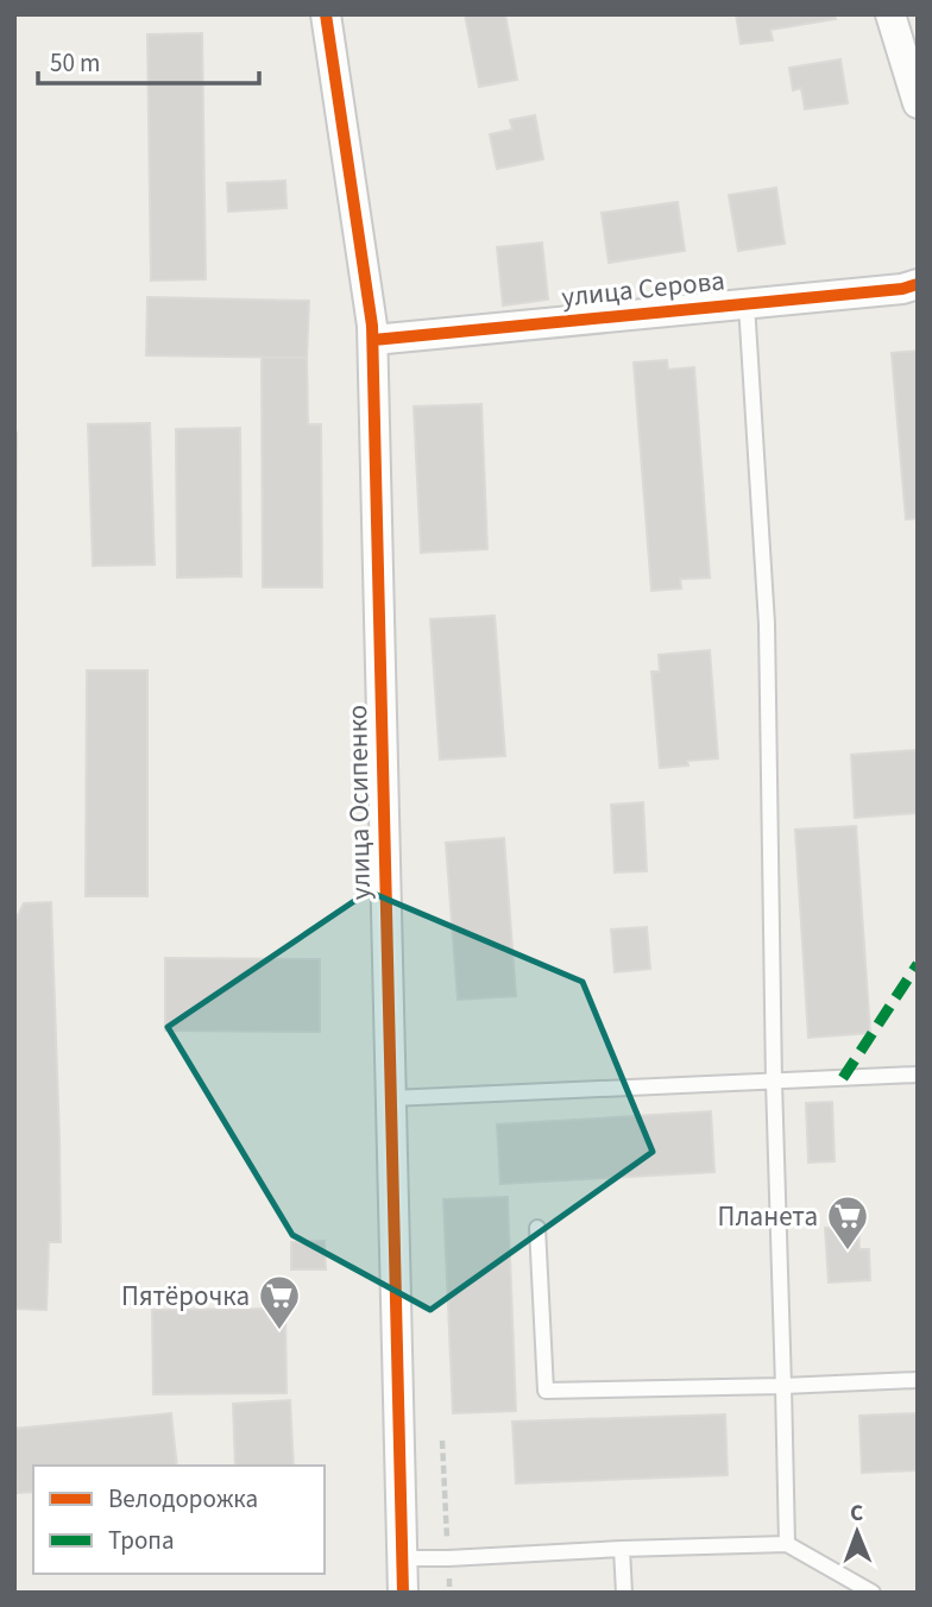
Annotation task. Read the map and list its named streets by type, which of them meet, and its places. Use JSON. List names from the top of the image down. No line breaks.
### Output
{"streets":{"street":["улица Серова","улица Осипенко"]},"crossings":[["улица Серова","улица Осипенко"]],"places":{"supermarket":["Планета","Пятёрочка"]},"legend":["Велодорожка","Тропа"],"scale_bar":"50 m","north":"top"}
